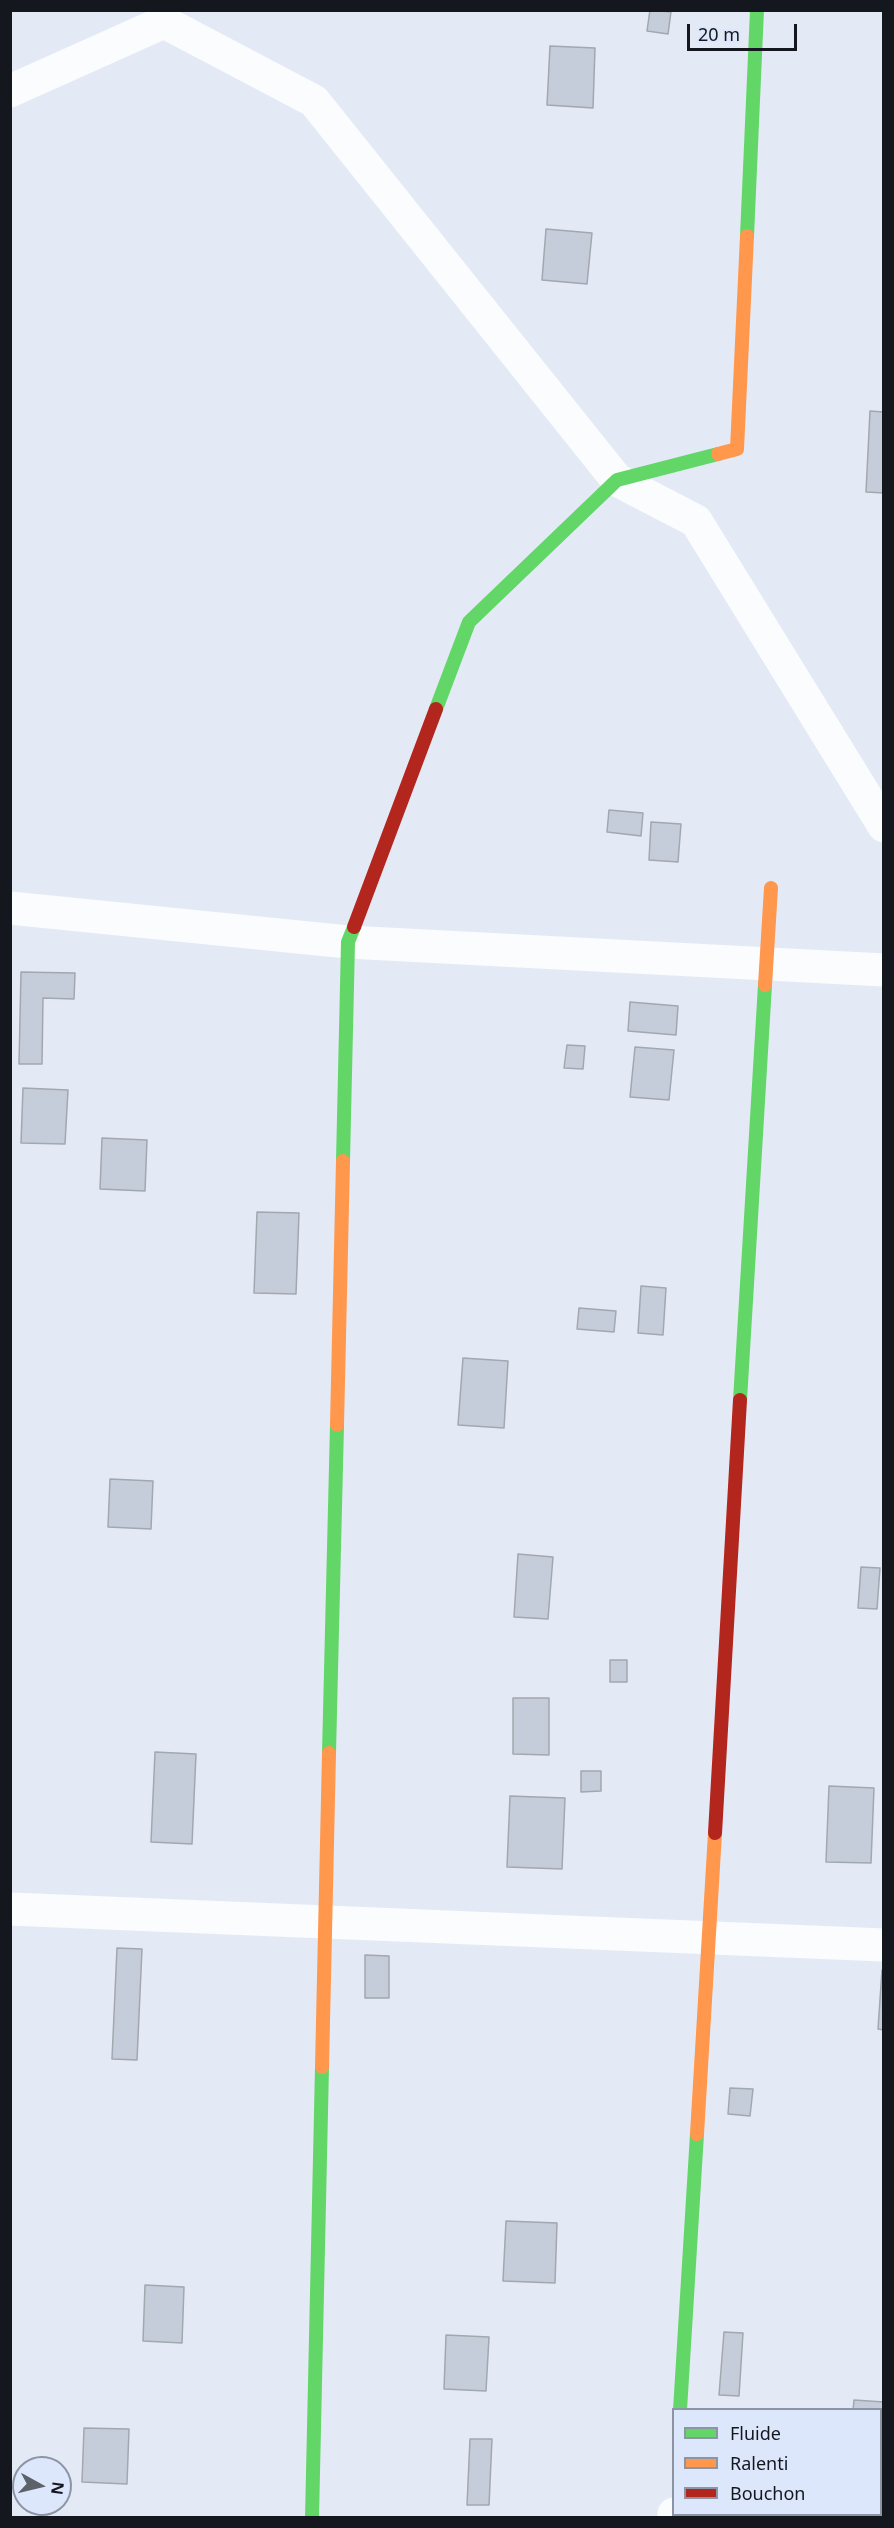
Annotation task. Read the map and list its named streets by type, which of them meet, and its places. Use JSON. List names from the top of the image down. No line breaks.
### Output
{"legend":["Fluide","Ralenti","Bouchon"],"scale_bar":"20 m","north":"right"}
